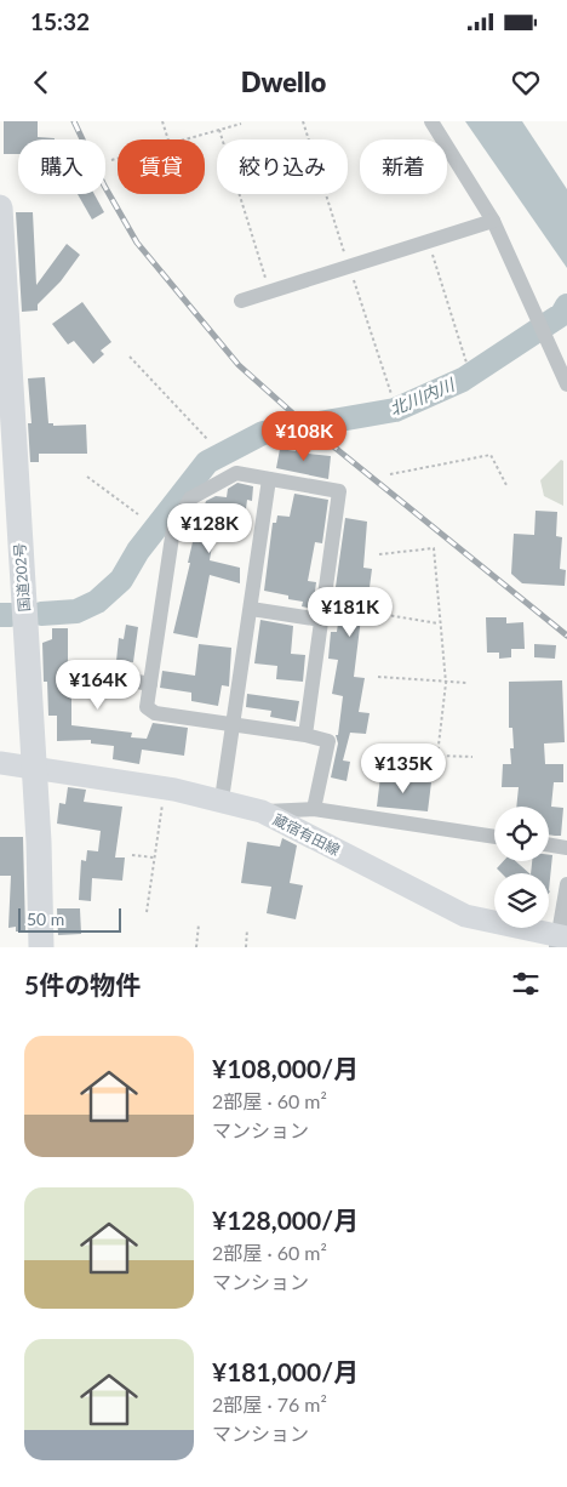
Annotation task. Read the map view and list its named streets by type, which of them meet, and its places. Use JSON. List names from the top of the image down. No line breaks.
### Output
{"streets":{"highway":["国道202号"],"main road":["蔵宿有田線"]},"crossings":[["国道202号","蔵宿有田線"]],"water":["北川内川"],"scale_bar":"50 m","page":{"status":"15:32","header":"Dwello","chip":["購入","賃貸","絞り込み","新着"],"price":["¥108K","¥128K","¥181K","¥164K","¥135K"],"scale":"50 m","heading":"5件の物件","list":[{"name":"¥108,000/月","note":"2部屋 · 60 m² · マンション"},{"name":"¥128,000/月","note":"2部屋 · 60 m² · マンション"},{"name":"¥181,000/月","note":"2部屋 · 76 m² · マンション"}]}}
